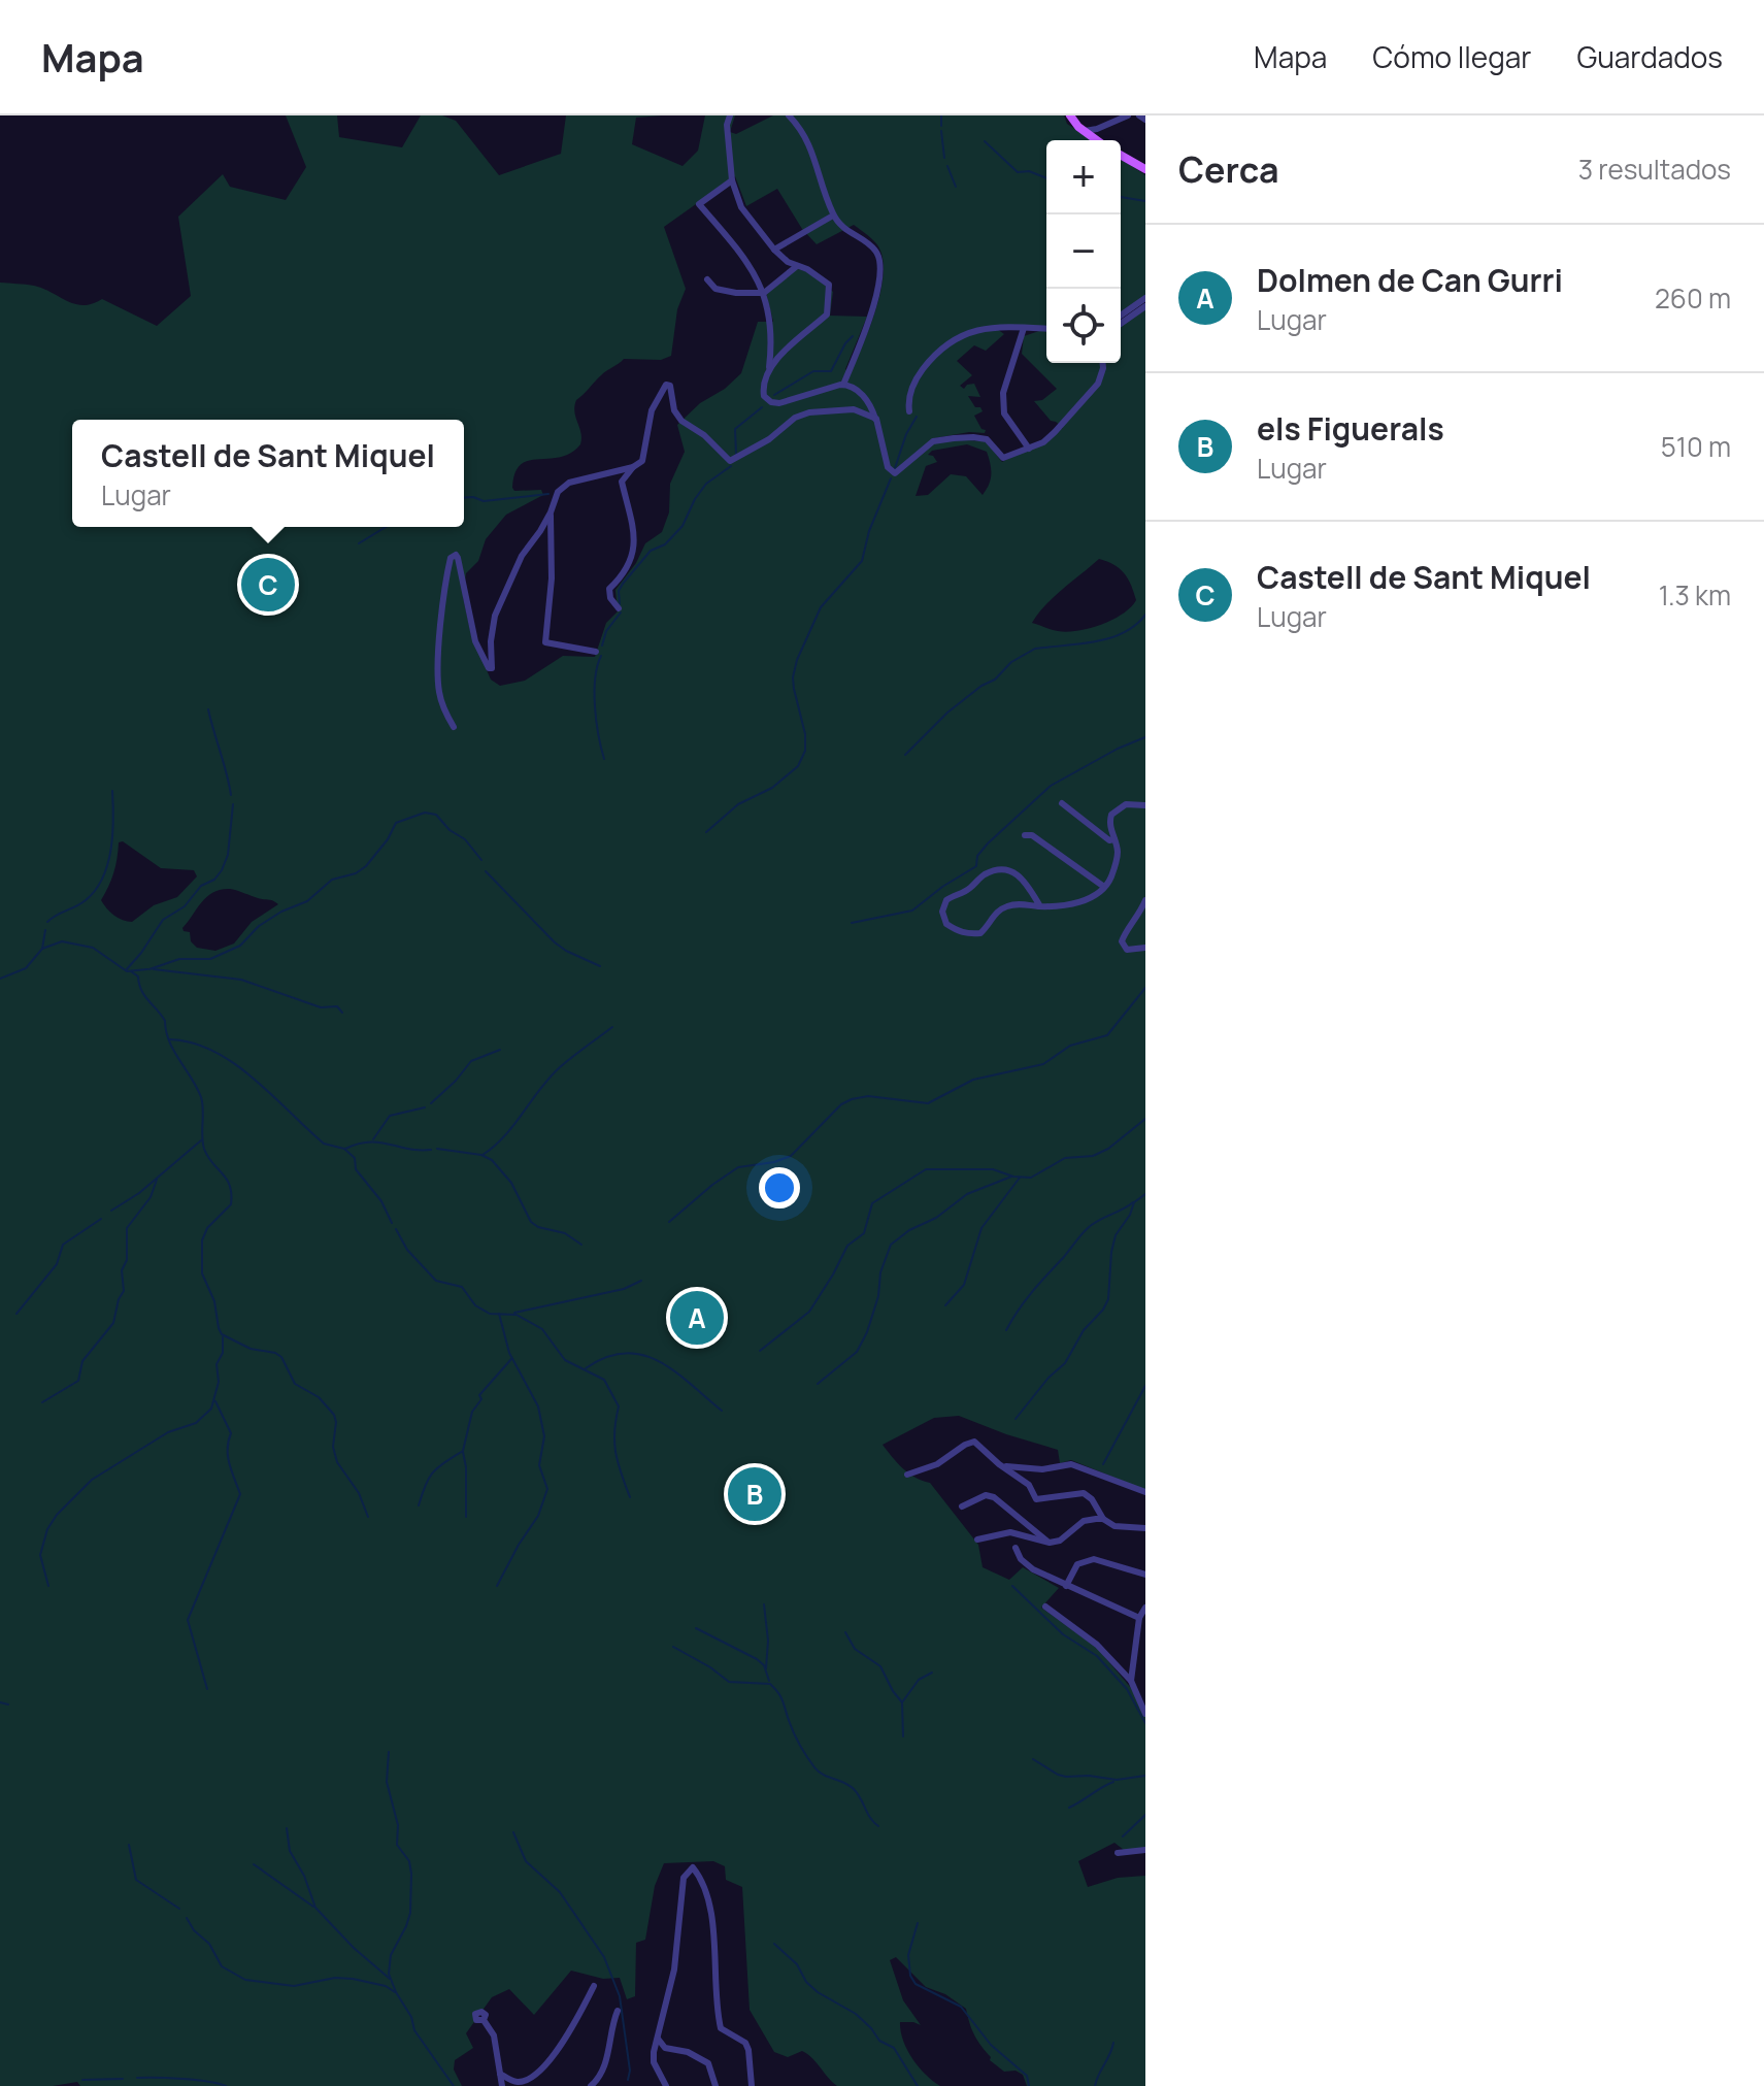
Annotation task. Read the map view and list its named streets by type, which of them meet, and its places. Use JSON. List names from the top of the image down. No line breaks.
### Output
{"page":{"header":"Mapa","nav":["Mapa","Cómo llegar","Guardados"],"heading":["Cerca","3 resultados"],"map_buttons":["+","−"],"list":[{"mark":"A","name":"Dolmen de Can Gurri","note":"Lugar","value":"260 m"},{"mark":"B","name":"els Figuerals","note":"Lugar","value":"510 m"},{"mark":"C","name":"Castell de Sant Miquel","note":"Lugar","value":"1.3 km"}],"popup":["Castell de Sant Miquel","Lugar"],"pins":["C","A","B"]}}
